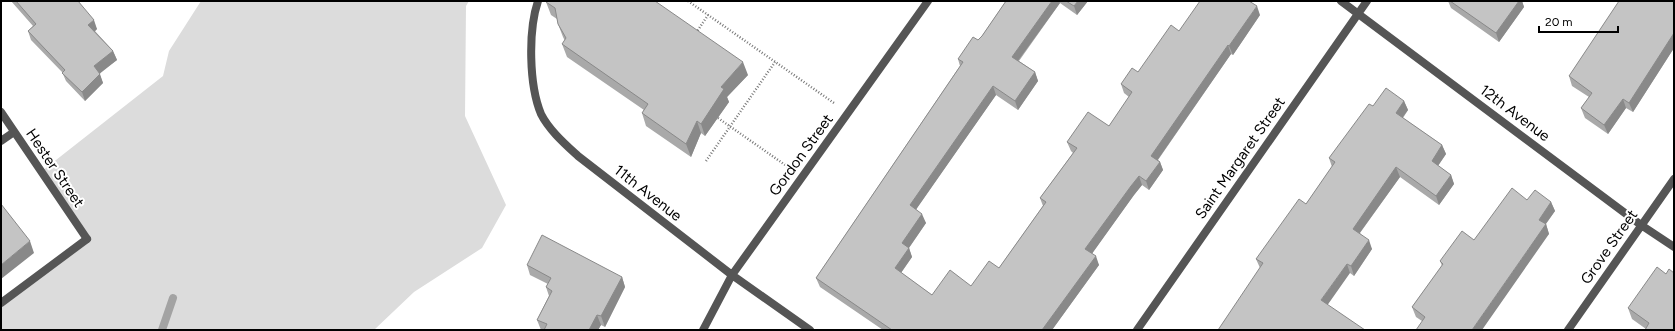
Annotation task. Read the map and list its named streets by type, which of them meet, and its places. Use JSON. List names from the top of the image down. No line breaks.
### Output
{"streets":{"street":["12th Avenue","Gordon Street","Saint Margaret Street","Hester Street","11th Avenue","Grove Street"]},"crossings":[["12th Avenue","Saint Margaret Street"],["12th Avenue","Grove Street"],["Gordon Street","11th Avenue"]],"scale_bar":"20 m"}
